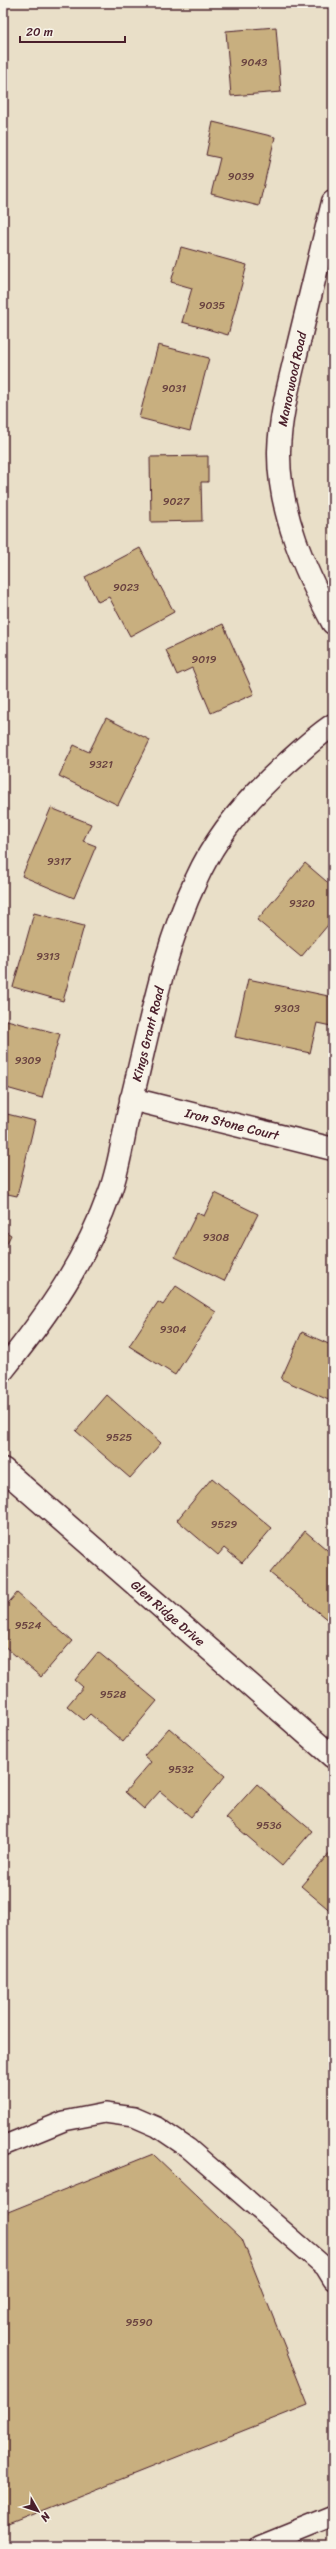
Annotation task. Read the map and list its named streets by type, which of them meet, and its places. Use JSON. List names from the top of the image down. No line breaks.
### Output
{"streets":{"street":["Manorwood Road","Kings Grant Road","Iron Stone Court","Glen Ridge Drive"]},"crossings":[["Kings Grant Road","Iron Stone Court"]],"house_numbers":["9043","9039","9035","9031","9027","9023","9019","9321","9317","9320","9313","9303","9309","9308","9304","9525","9529","9524","9528","9532","9536","9590"],"scale_bar":"20 m","north":"bottom right"}
